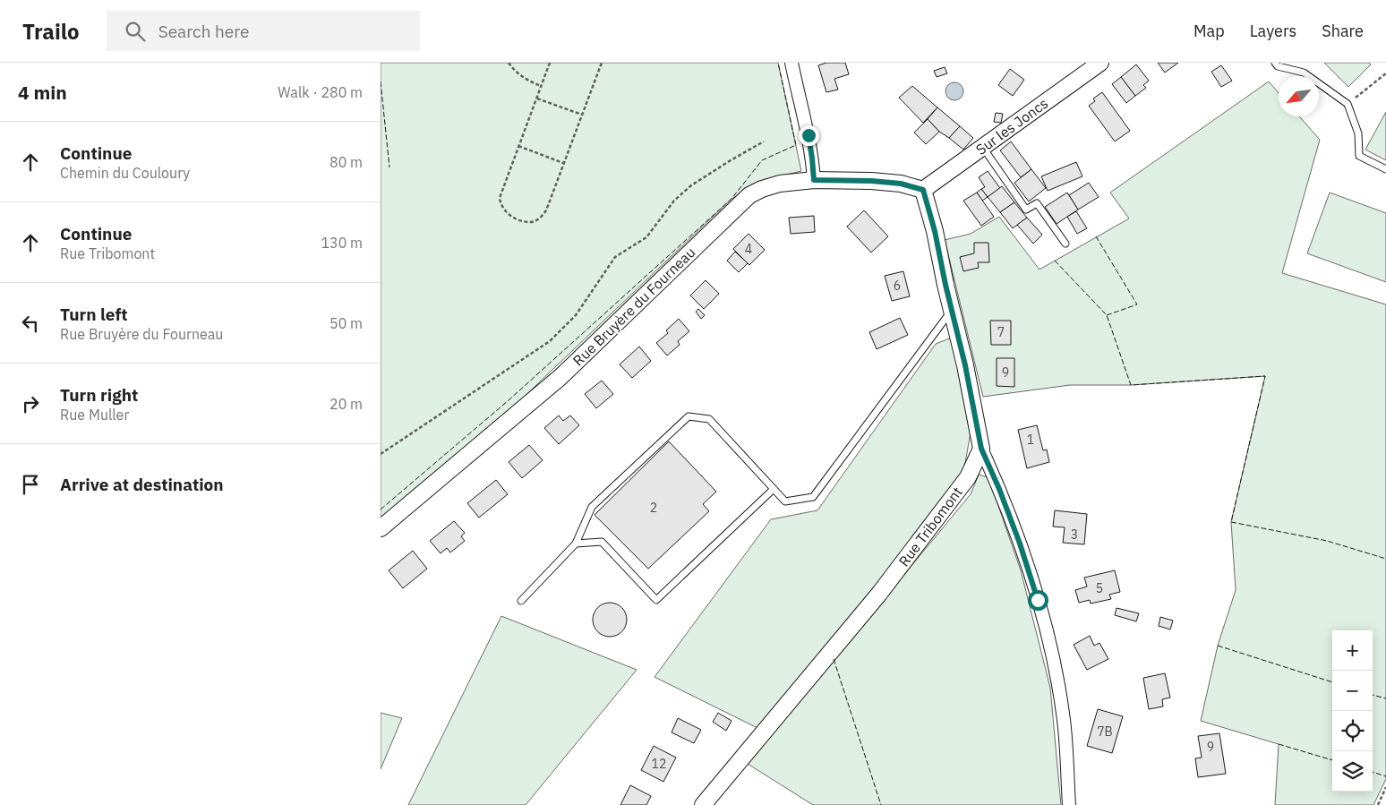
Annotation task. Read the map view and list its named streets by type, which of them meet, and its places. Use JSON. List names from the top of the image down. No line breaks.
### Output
{"streets":{"street":["Sur les Joncs","Rue Bruyère du Fourneau","Rue Tribomont"]},"crossings":[["Sur les Joncs","Rue Bruyère du Fourneau"]],"house_numbers":["4","6","7","9","1","2","3","5","7B","9","12"],"north":"bottom left","page":{"header":"Trailo","search":"Search here","nav":["Map","Layers","Share"],"heading":["4 min","Walk · 280 m"],"list":[["Continue","Chemin du Couloury","80 m"],["Continue","Rue Tribomont","130 m"],["Turn left","Rue Bruyère du Fourneau","50 m"],["Turn right","Rue Muller","20 m"],"Arrive at destination"],"map_buttons":["+","−"]}}
